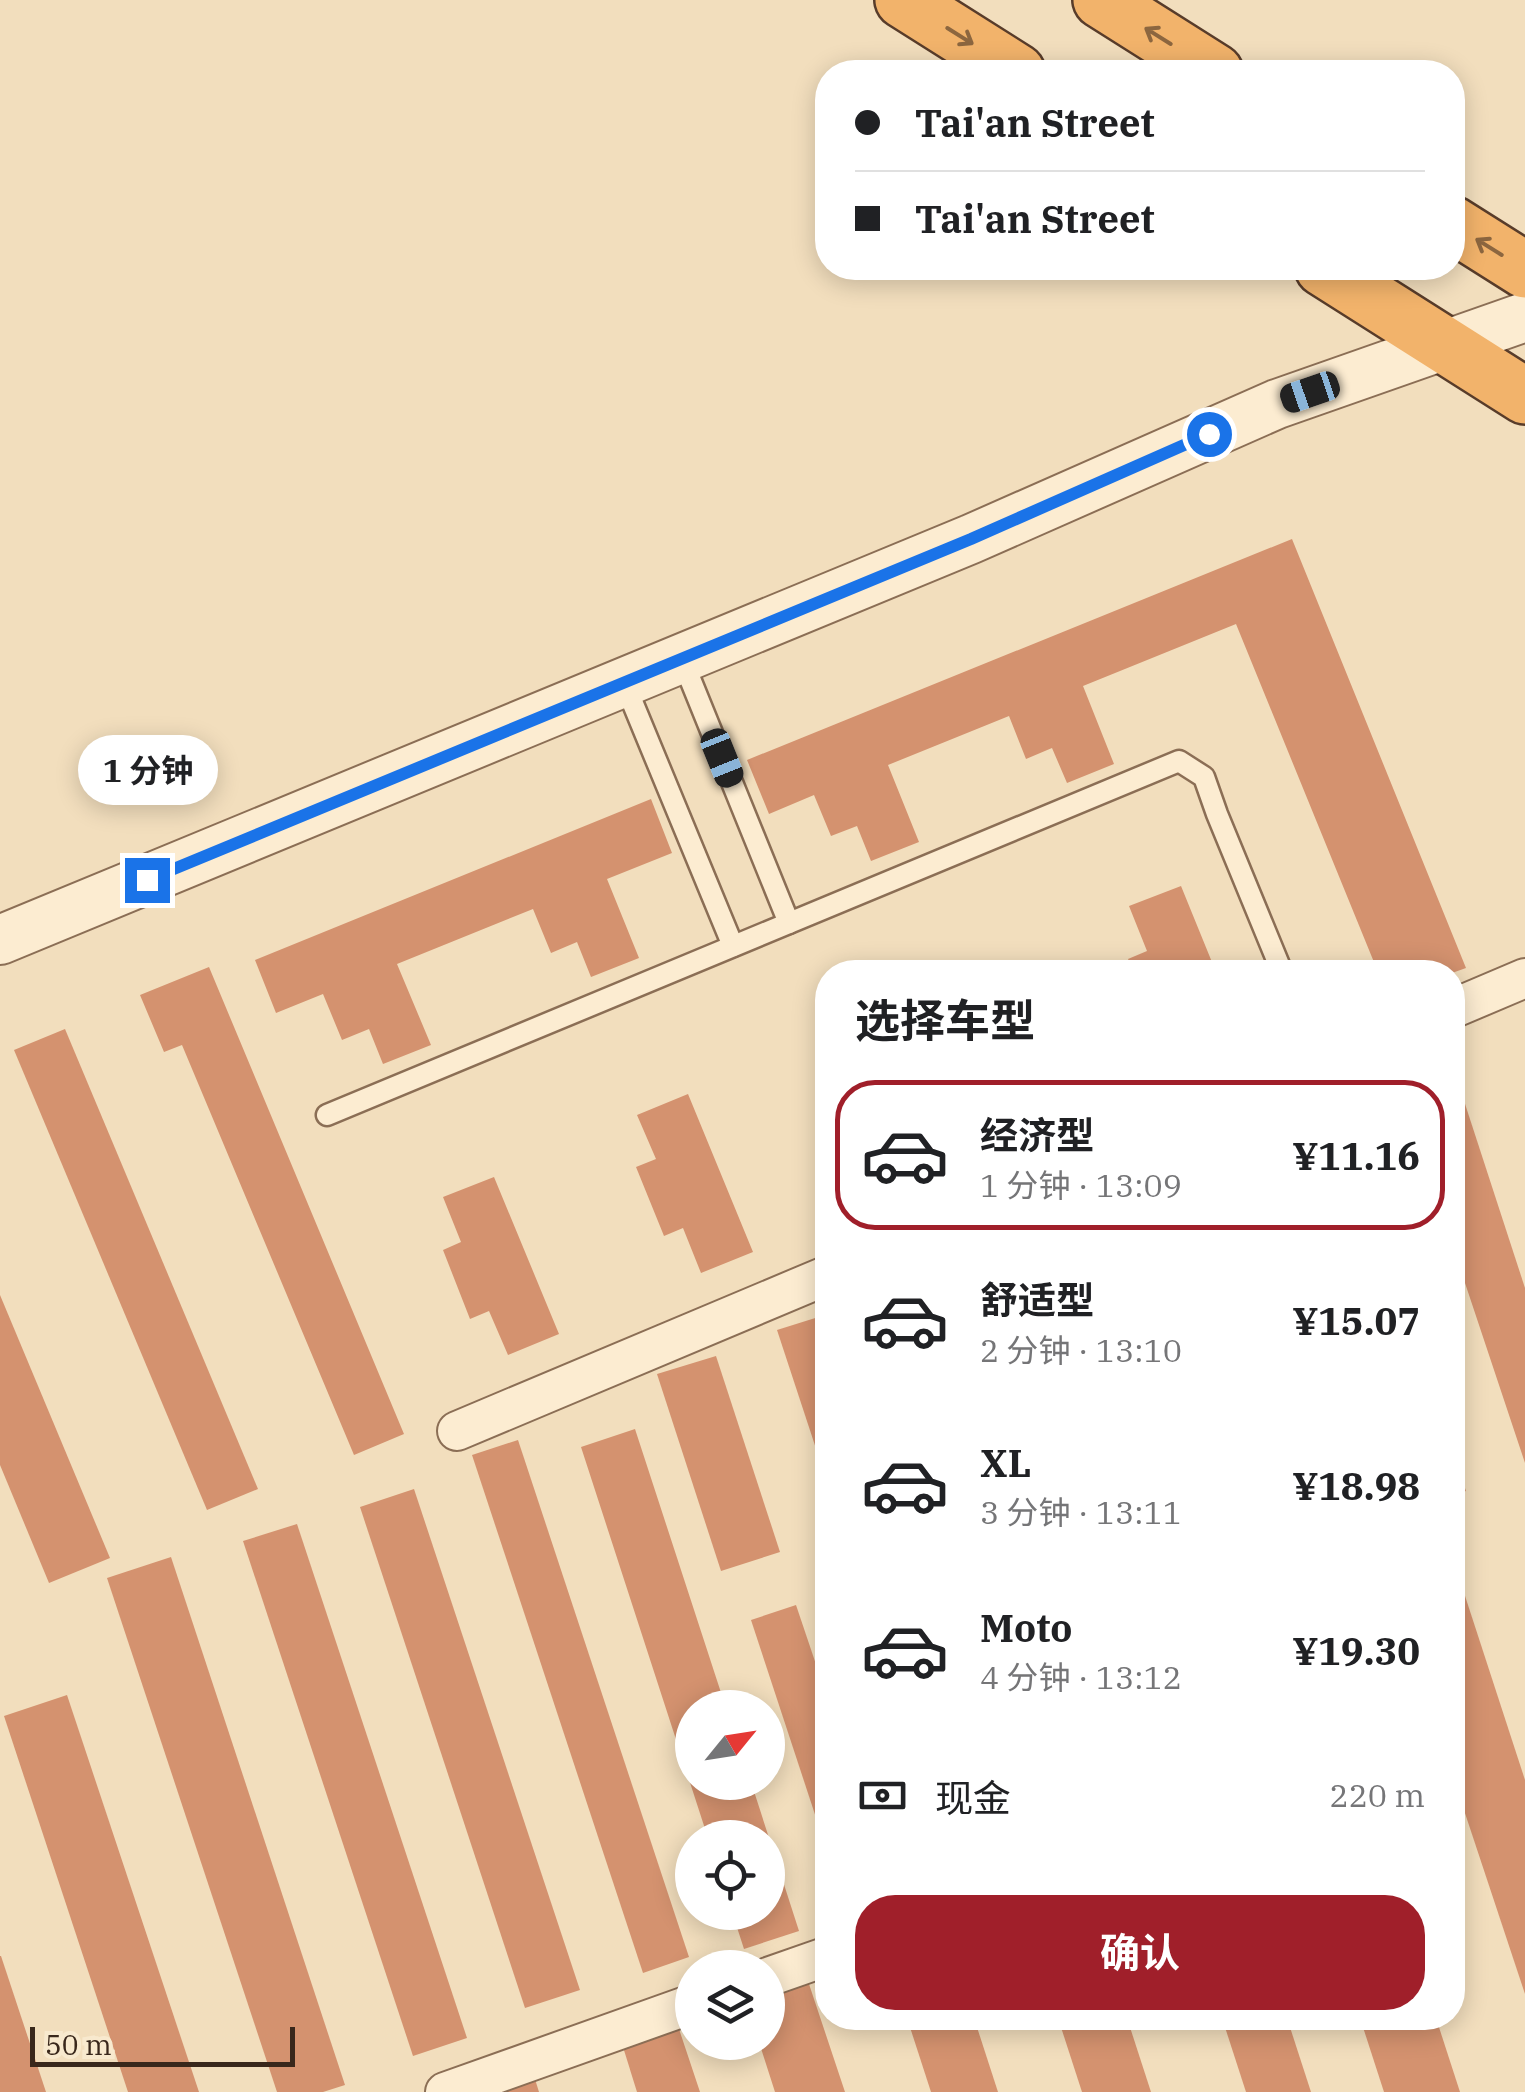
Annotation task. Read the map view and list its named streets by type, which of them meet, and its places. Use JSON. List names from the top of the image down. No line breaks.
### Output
{"scale_bar":"50 m","north":"top right","page":{"banner":["Tai'an Street","Tai'an Street"],"bubble":"1 分钟","heading":"选择车型","list":[{"name":"经济型","note":"1 分钟 · 13:09","value":"¥11.16"},{"name":"舒适型","note":"2 分钟 · 13:10","value":"¥15.07"},{"name":"XL","note":"3 分钟 · 13:11","value":"¥18.98"},{"name":"Moto","note":"4 分钟 · 13:12","value":"¥19.30"}],"pay":["现金","220 m"],"buttons":"确认","scale":"50 m"}}
